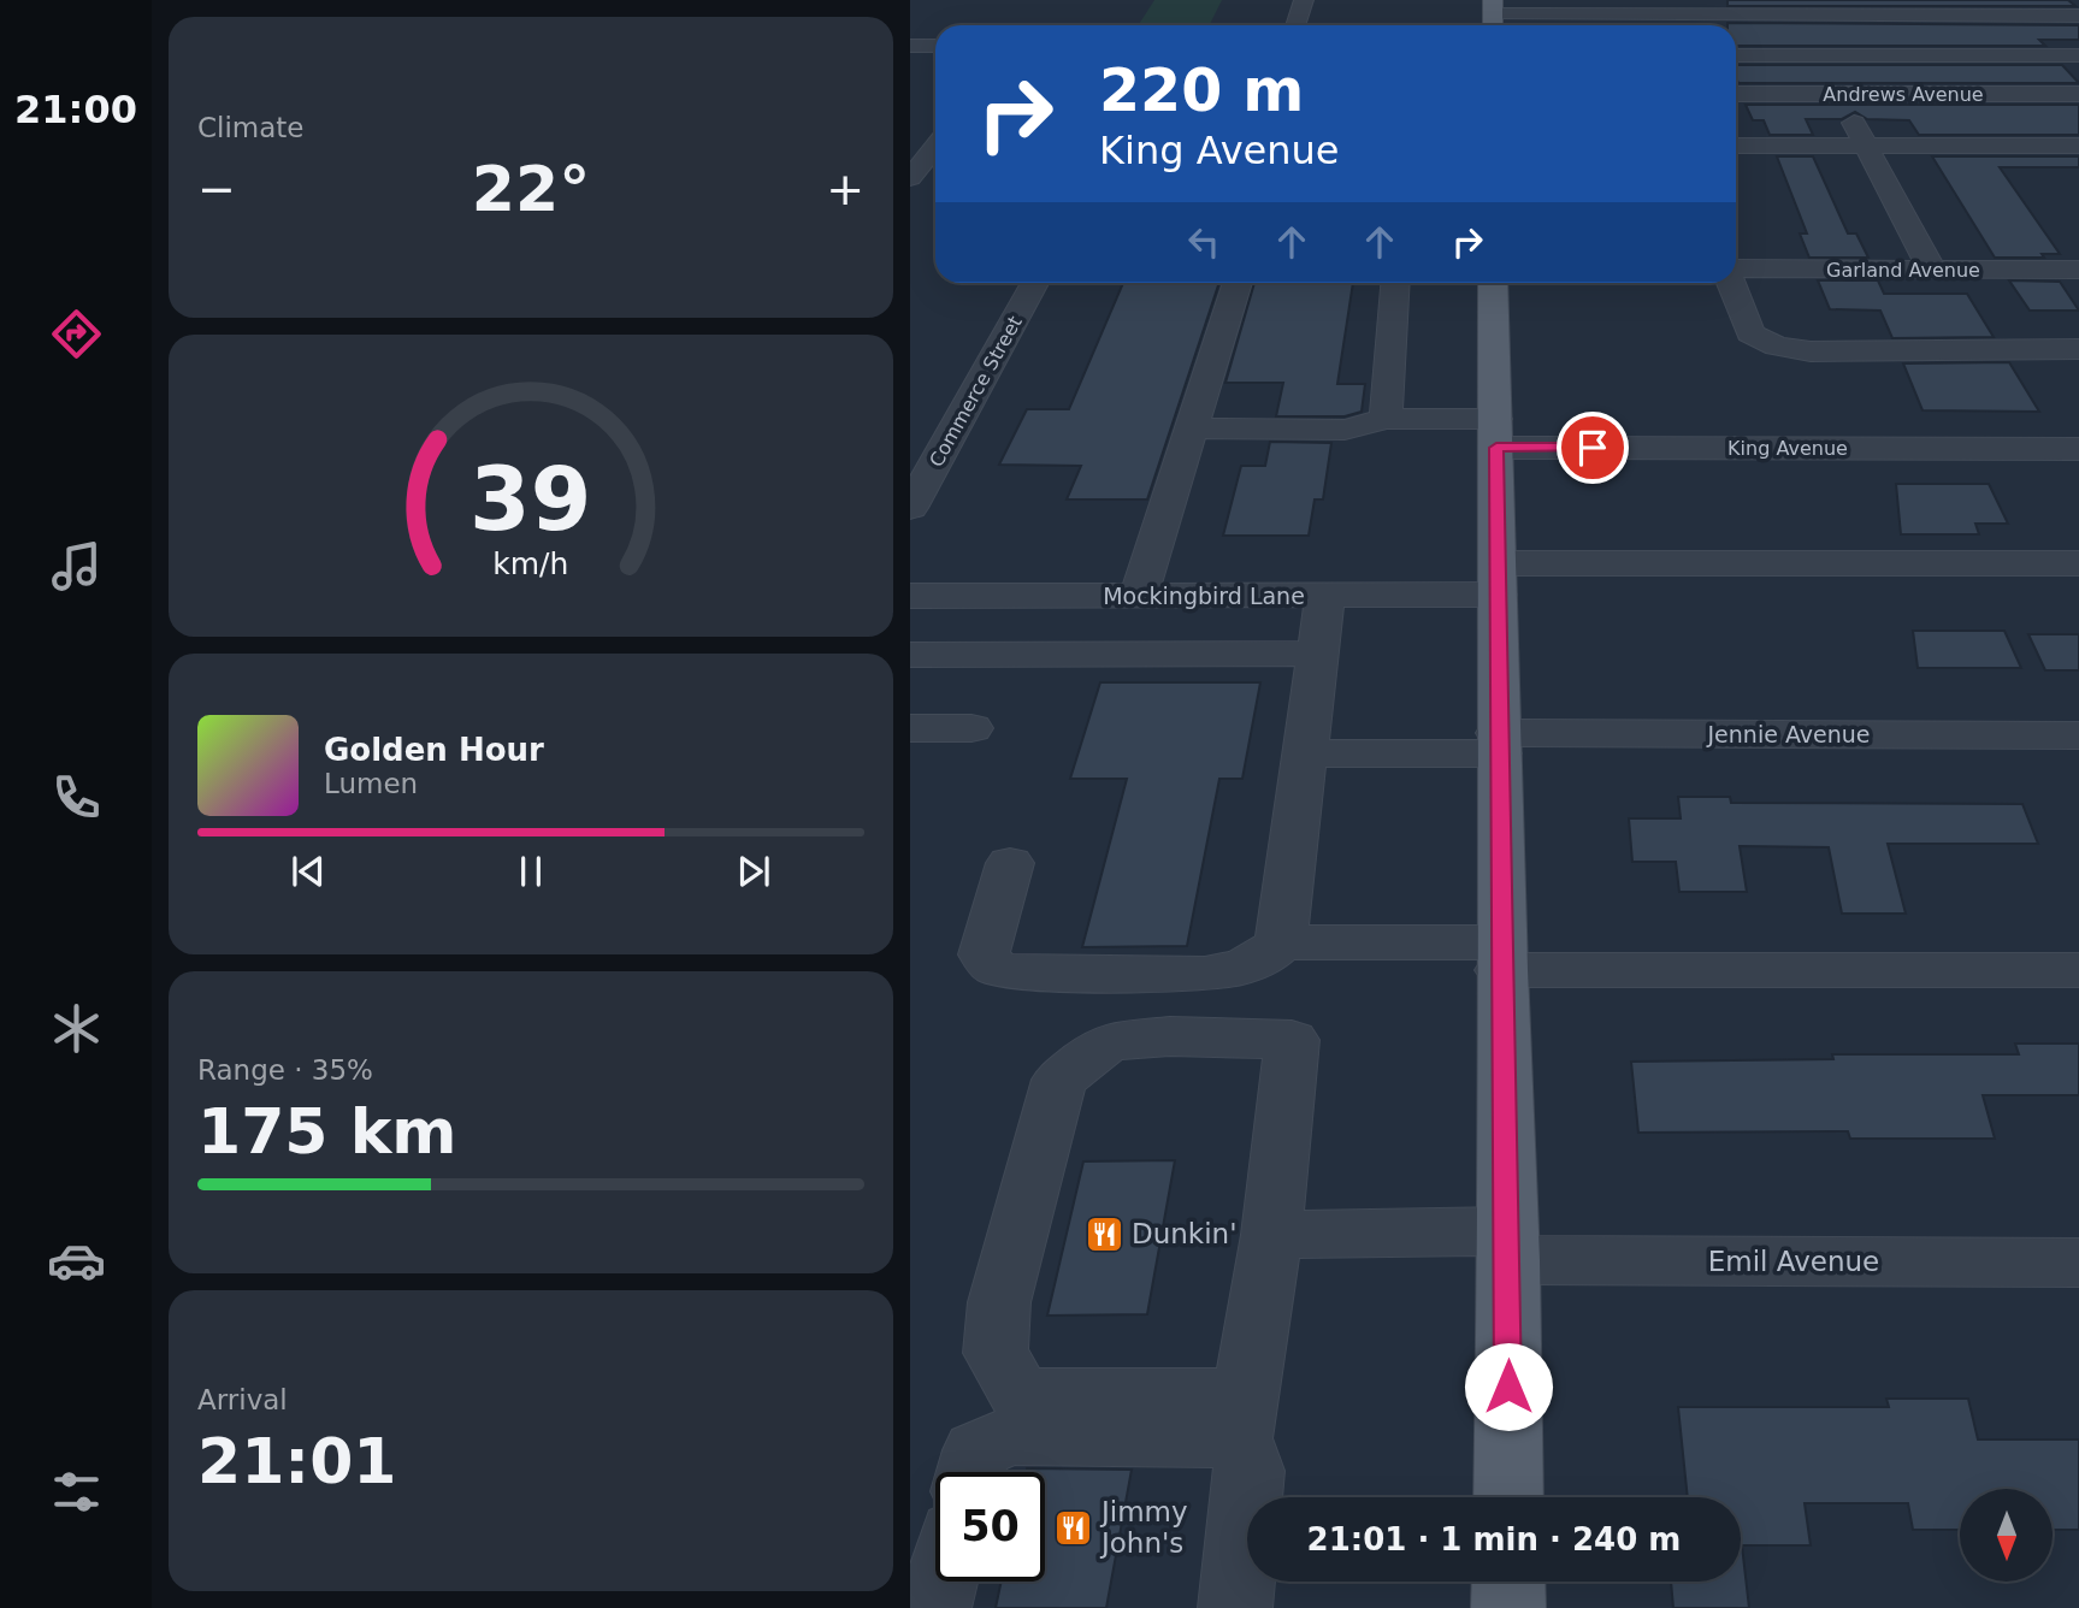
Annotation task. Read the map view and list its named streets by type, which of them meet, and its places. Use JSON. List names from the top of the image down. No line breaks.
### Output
{"streets":{"street":["Andrews Avenue","Garland Avenue","Commerce Street","King Avenue","Mockingbird Lane","Jennie Avenue","Emil Avenue"]},"places":{"restaurant":["Dunkin'","Jimmy John's"]},"north":"bottom","page":{"tabs":"21:00","tile":["Climate",["Range · 35%","175 km"],["Arrival","21:01"]],"turn":["220 m","King Avenue"],"heat":["−","22°","+"],"song":["Golden Hour","Lumen"],"limit":"50","trip":"21:01 · 1 min · 240 m","gauge":["39","km/h"]}}
